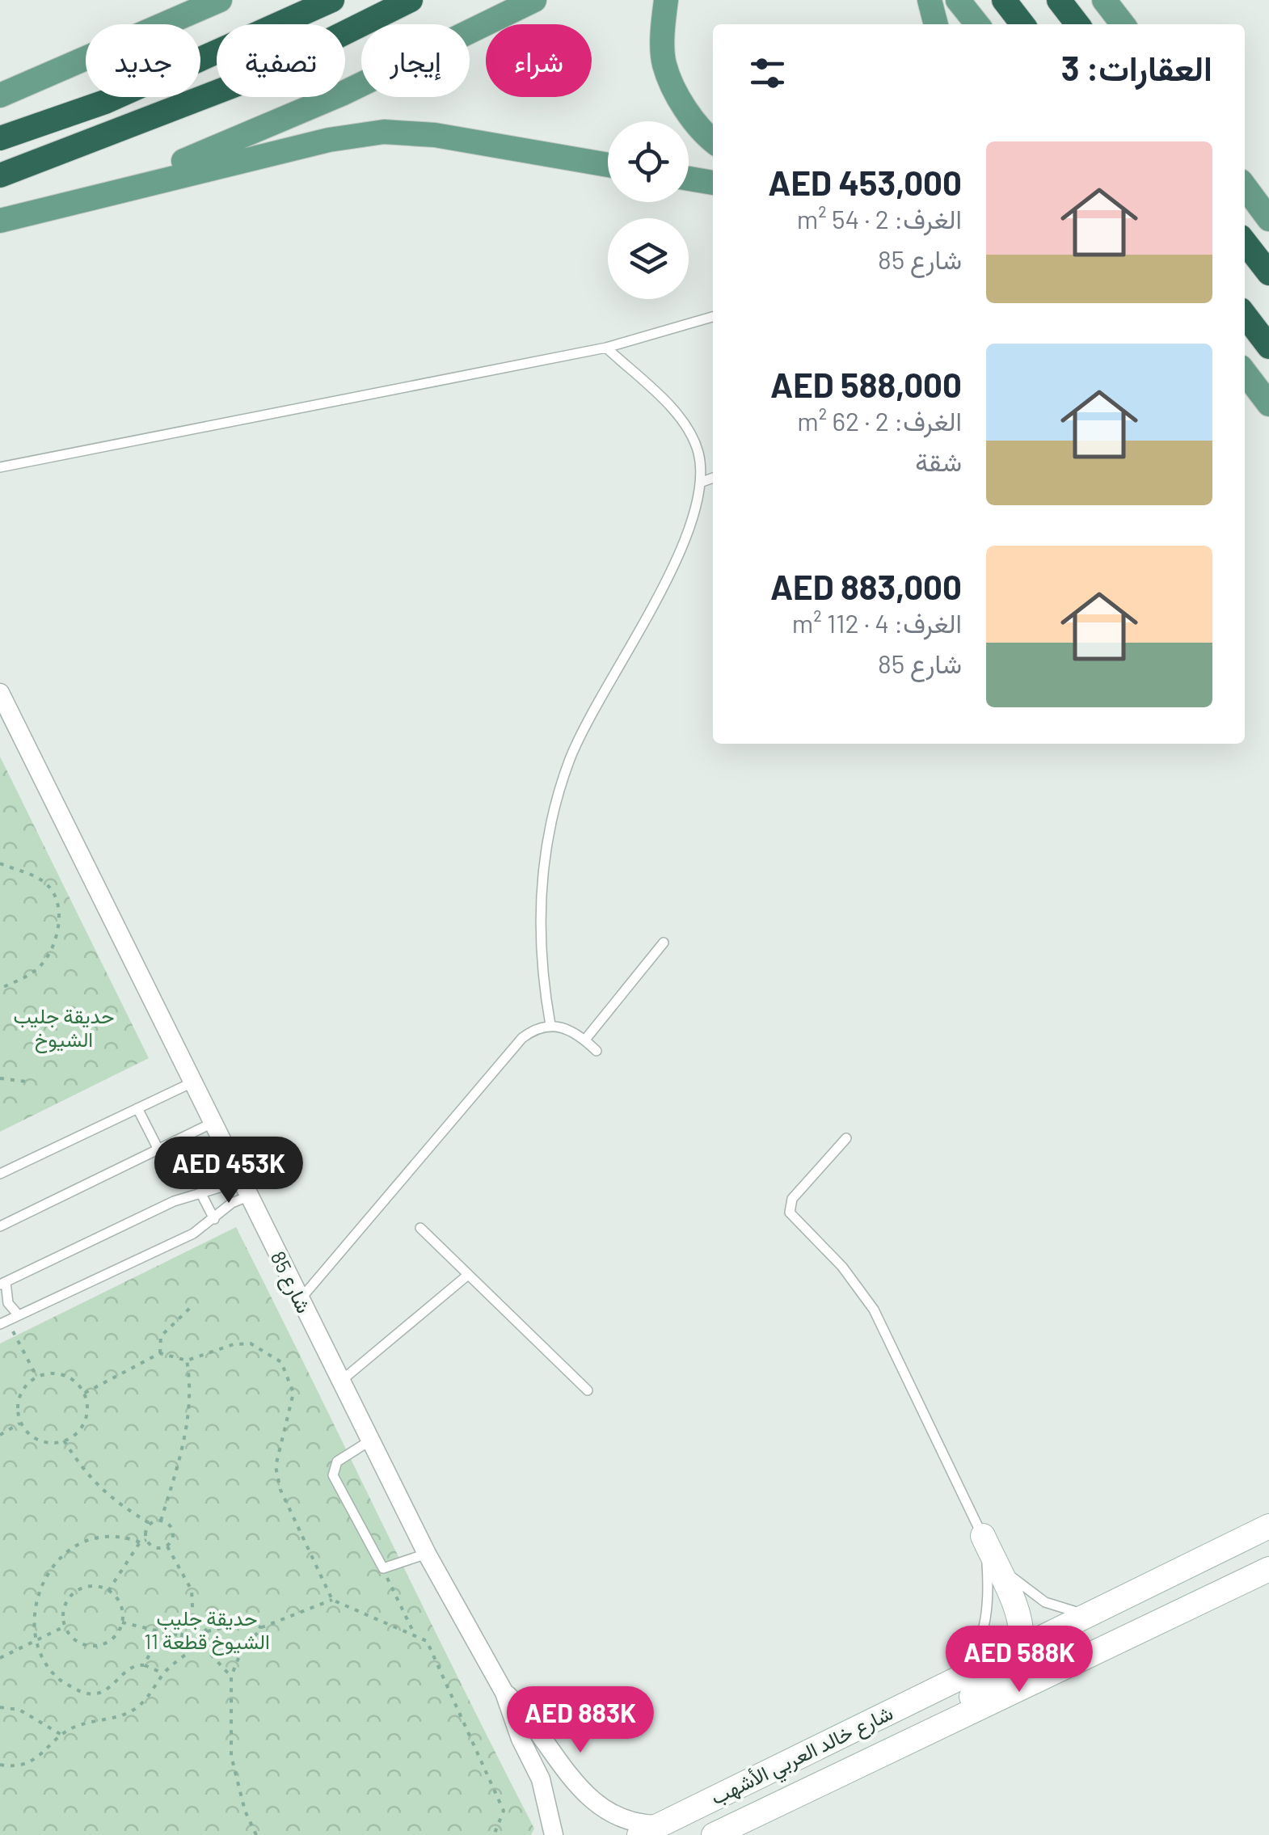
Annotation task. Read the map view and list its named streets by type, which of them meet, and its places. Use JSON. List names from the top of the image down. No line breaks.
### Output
{"streets":{"main road":["شارع خالد العربي الأشهب"],"street":["شارع 85"]},"crossings":[["شارع 85","شارع خالد العربي الأشهب"]],"parks":["حديقة جليب الشيوخ","حديقة جليب الشيوخ قطعة 11"],"page":{"chip":["شراء","إيجار","تصفية","جديد"],"heading":"العقارات: 3","list":[{"name":"AED 453,000","note":"الغرف: 2 · 54 m² · شارع 85"},{"name":"AED 588,000","note":"الغرف: 2 · 62 m² · شقة"},{"name":"AED 883,000","note":"الغرف: 4 · 112 m² · شارع 85"}],"price":["AED 453K","AED 588K","AED 883K"]}}
